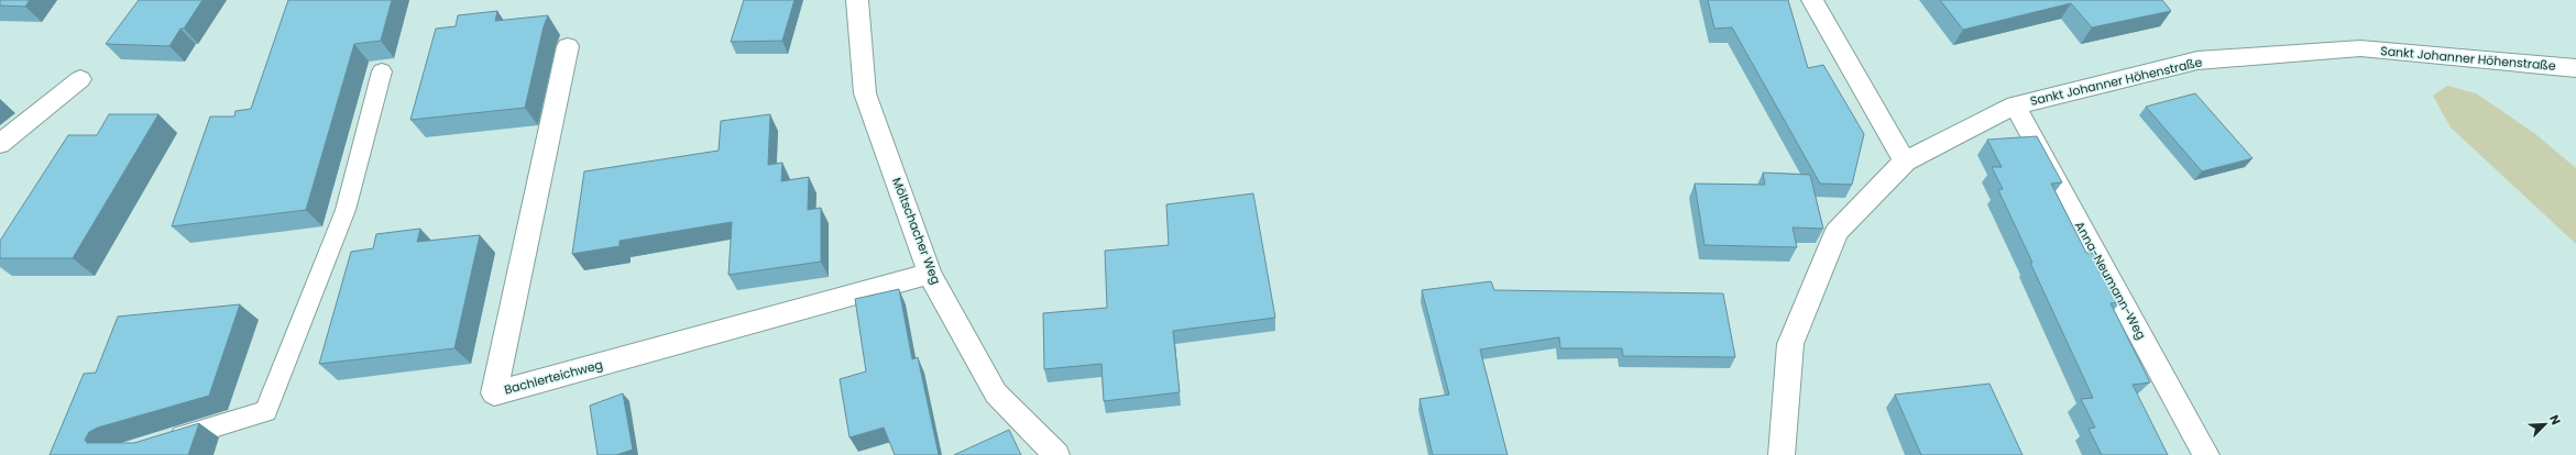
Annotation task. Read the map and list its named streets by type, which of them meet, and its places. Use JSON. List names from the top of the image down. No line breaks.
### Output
{"streets":{"street":["Sankt Johanner Höhenstraße","Möltschacher Weg","Anna-Neumann-Weg","Bachlerteichweg"]},"crossings":[["Sankt Johanner Höhenstraße","Anna-Neumann-Weg"],["Möltschacher Weg","Bachlerteichweg"]],"north":"top right"}
